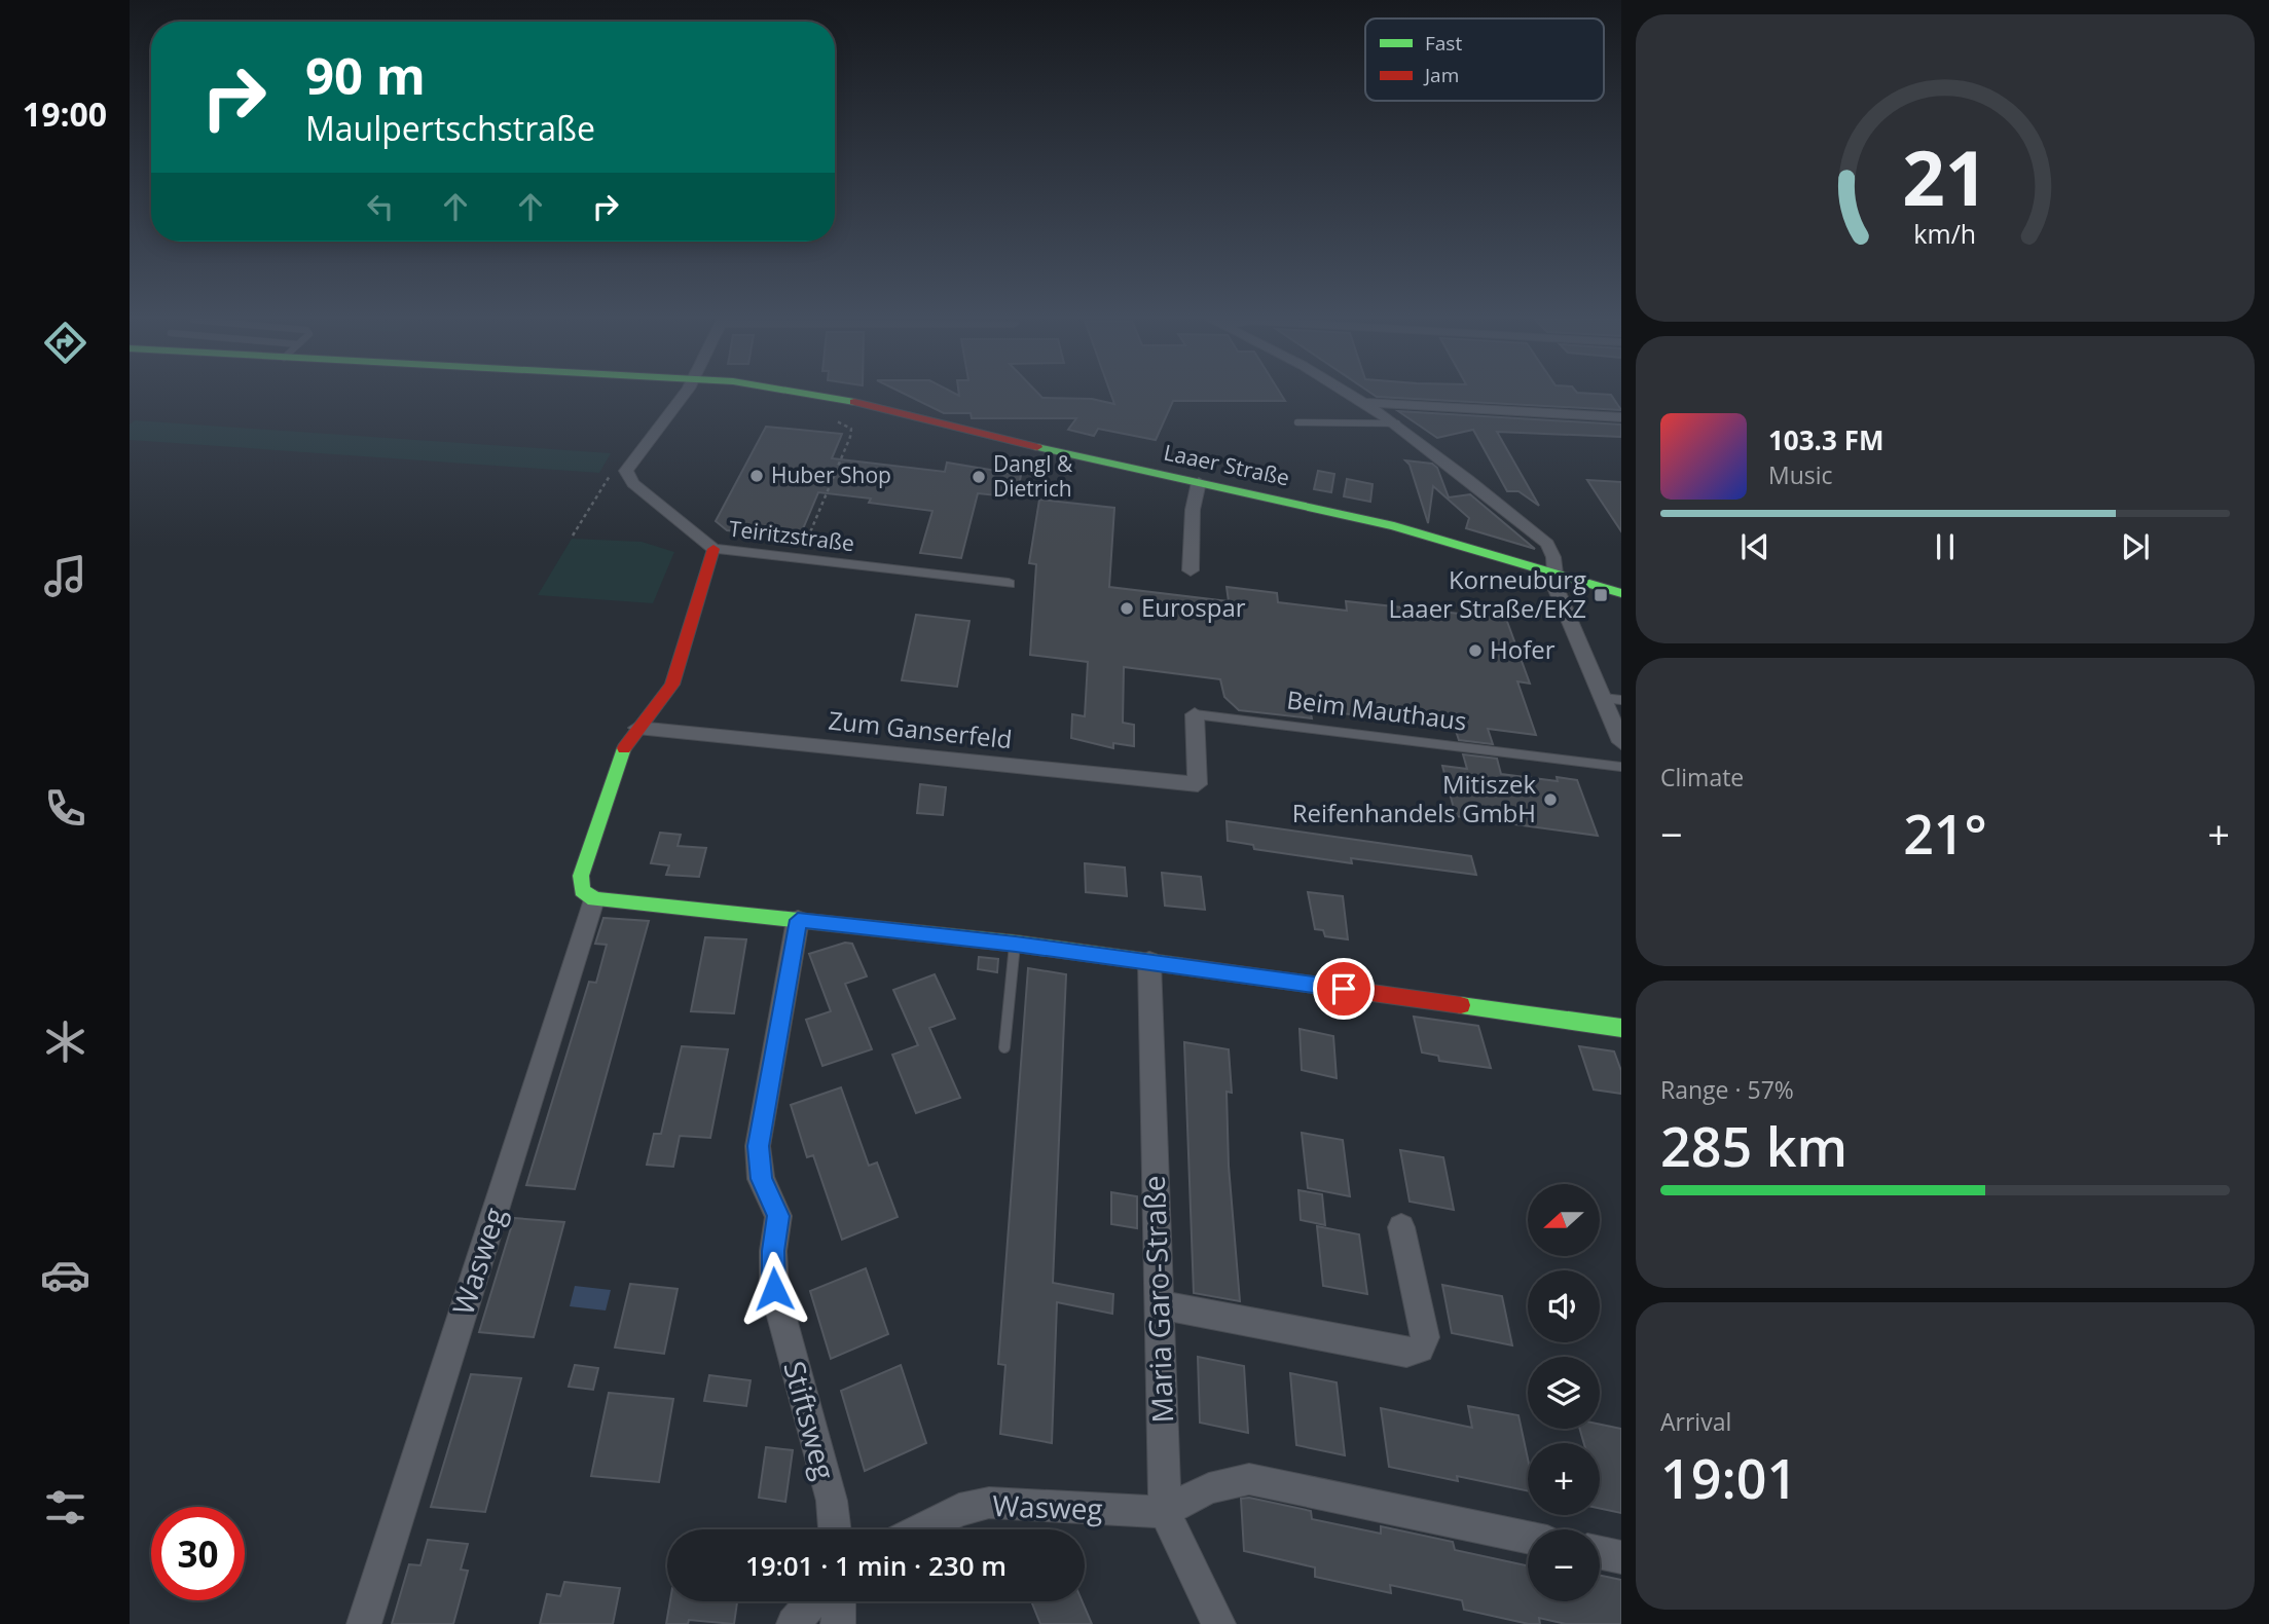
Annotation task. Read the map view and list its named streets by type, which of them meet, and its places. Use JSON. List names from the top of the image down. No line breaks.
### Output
{"streets":{"street":["Laaer Straße","Teiritzstraße","Beim Mauthaus","Zum Ganserfeld","Wasweg","Maria Garo-Straße","Stiftsweg"]},"crossings":[["Beim Mauthaus","Zum Ganserfeld"],["Wasweg","Maria Garo-Straße"]],"places":{"other":["Huber Shop","Dangl & Dietrich","Eurospar","Hofer","Mitiszek Reifenhandels GmbH"],"transit":["Korneuburg Laaer Straße/EKZ"]},"legend":["Fast","Jam"],"north":"left","page":{"tabs":"19:00","turn":["90 m","Maulpertschstraße"],"song":["103.3 FM","Music"],"tile":["Climate",["Range · 57%","285 km"],["Arrival","19:01"]],"heat":["−","21°","+"],"map_buttons":["+","−"],"limit":"30","trip":"19:01 · 1 min · 230 m","gauge":["21","km/h"]}}
